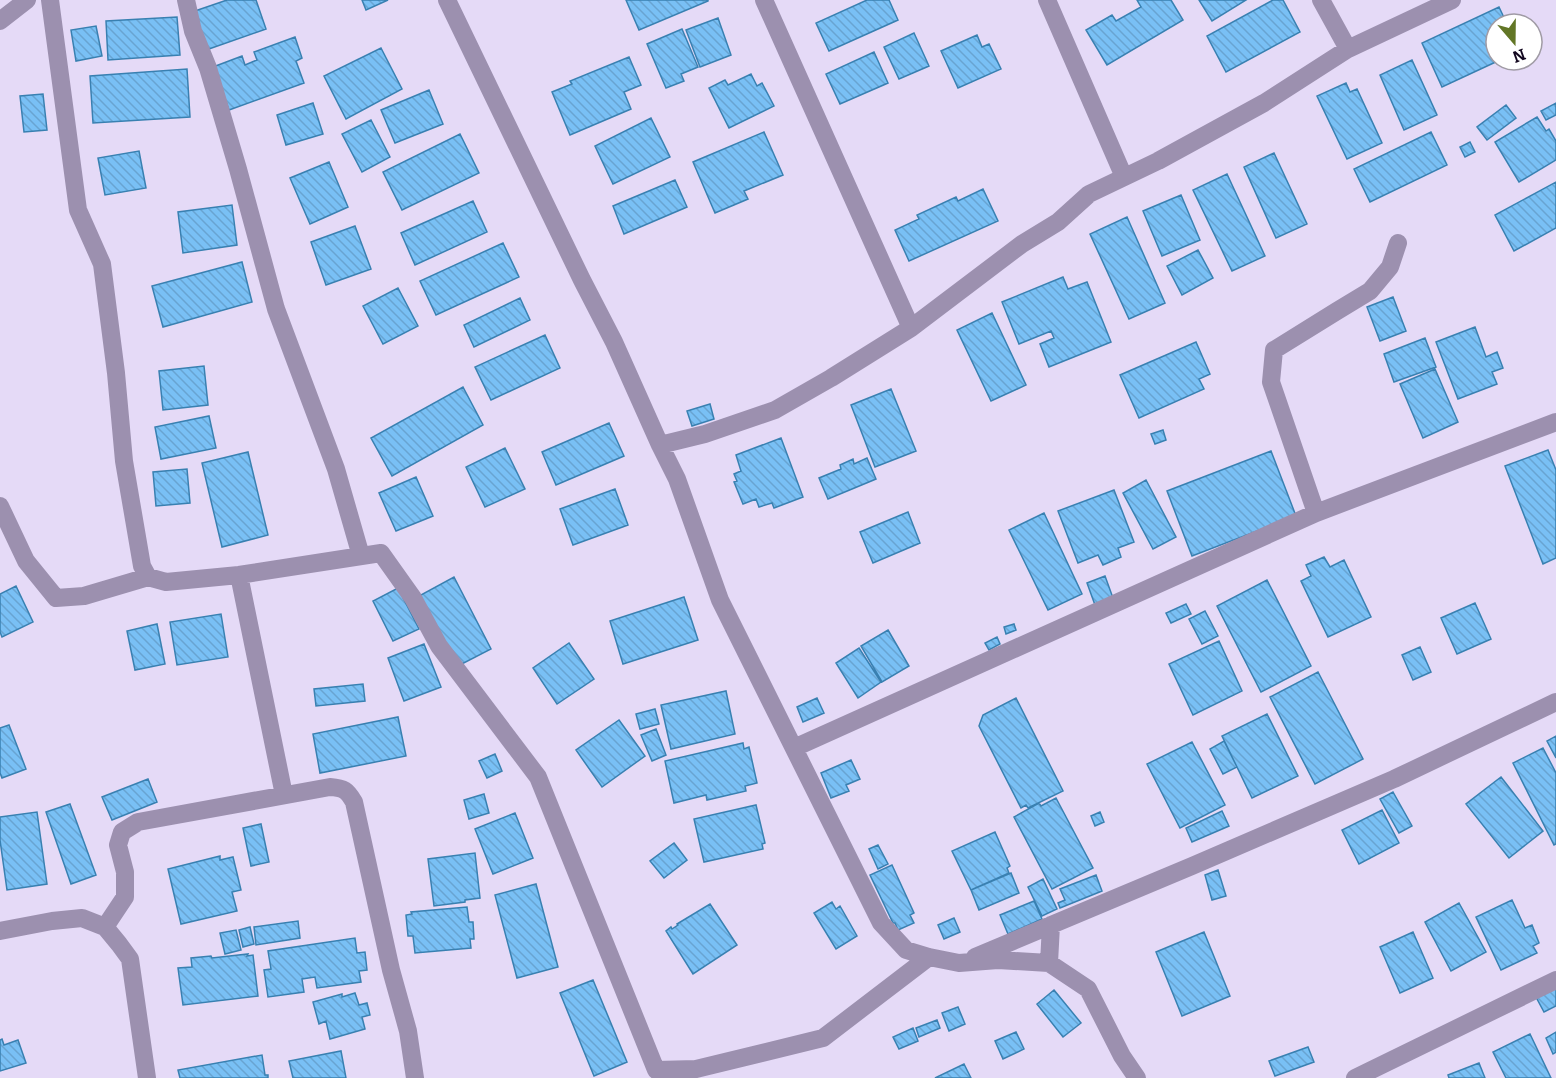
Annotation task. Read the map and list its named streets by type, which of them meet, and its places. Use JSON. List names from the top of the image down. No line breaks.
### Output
{"north":"bottom"}
